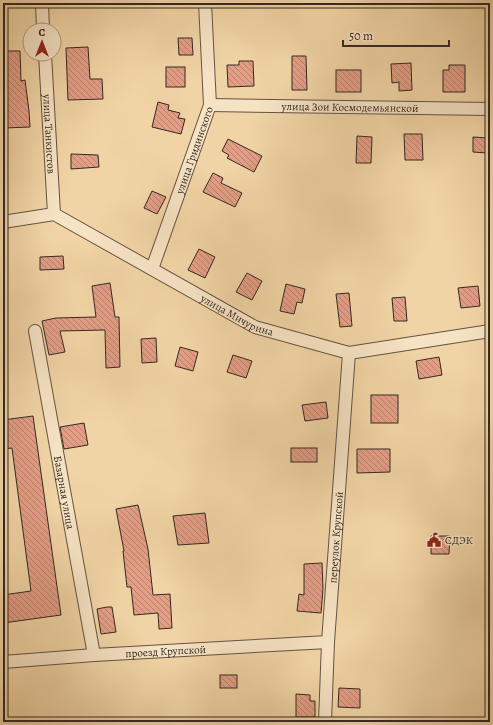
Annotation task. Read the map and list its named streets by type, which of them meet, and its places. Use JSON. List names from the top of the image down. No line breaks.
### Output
{"streets":{"street":["улица Зои Космодемьянской","улица Танкистов","улица Гридинского","улица Мичурина","Базарная улица","переулок Крупской","проезд Крупской"]},"crossings":[["улица Зои Космодемьянской","улица Гридинского"],["улица Танкистов","улица Мичурина"],["улица Гридинского","улица Мичурина"],["улица Мичурина","переулок Крупской"],["Базарная улица","проезд Крупской"],["переулок Крупской","проезд Крупской"]],"places":{"public building":["СДЭК"]},"scale_bar":"50 m","north":"top"}
